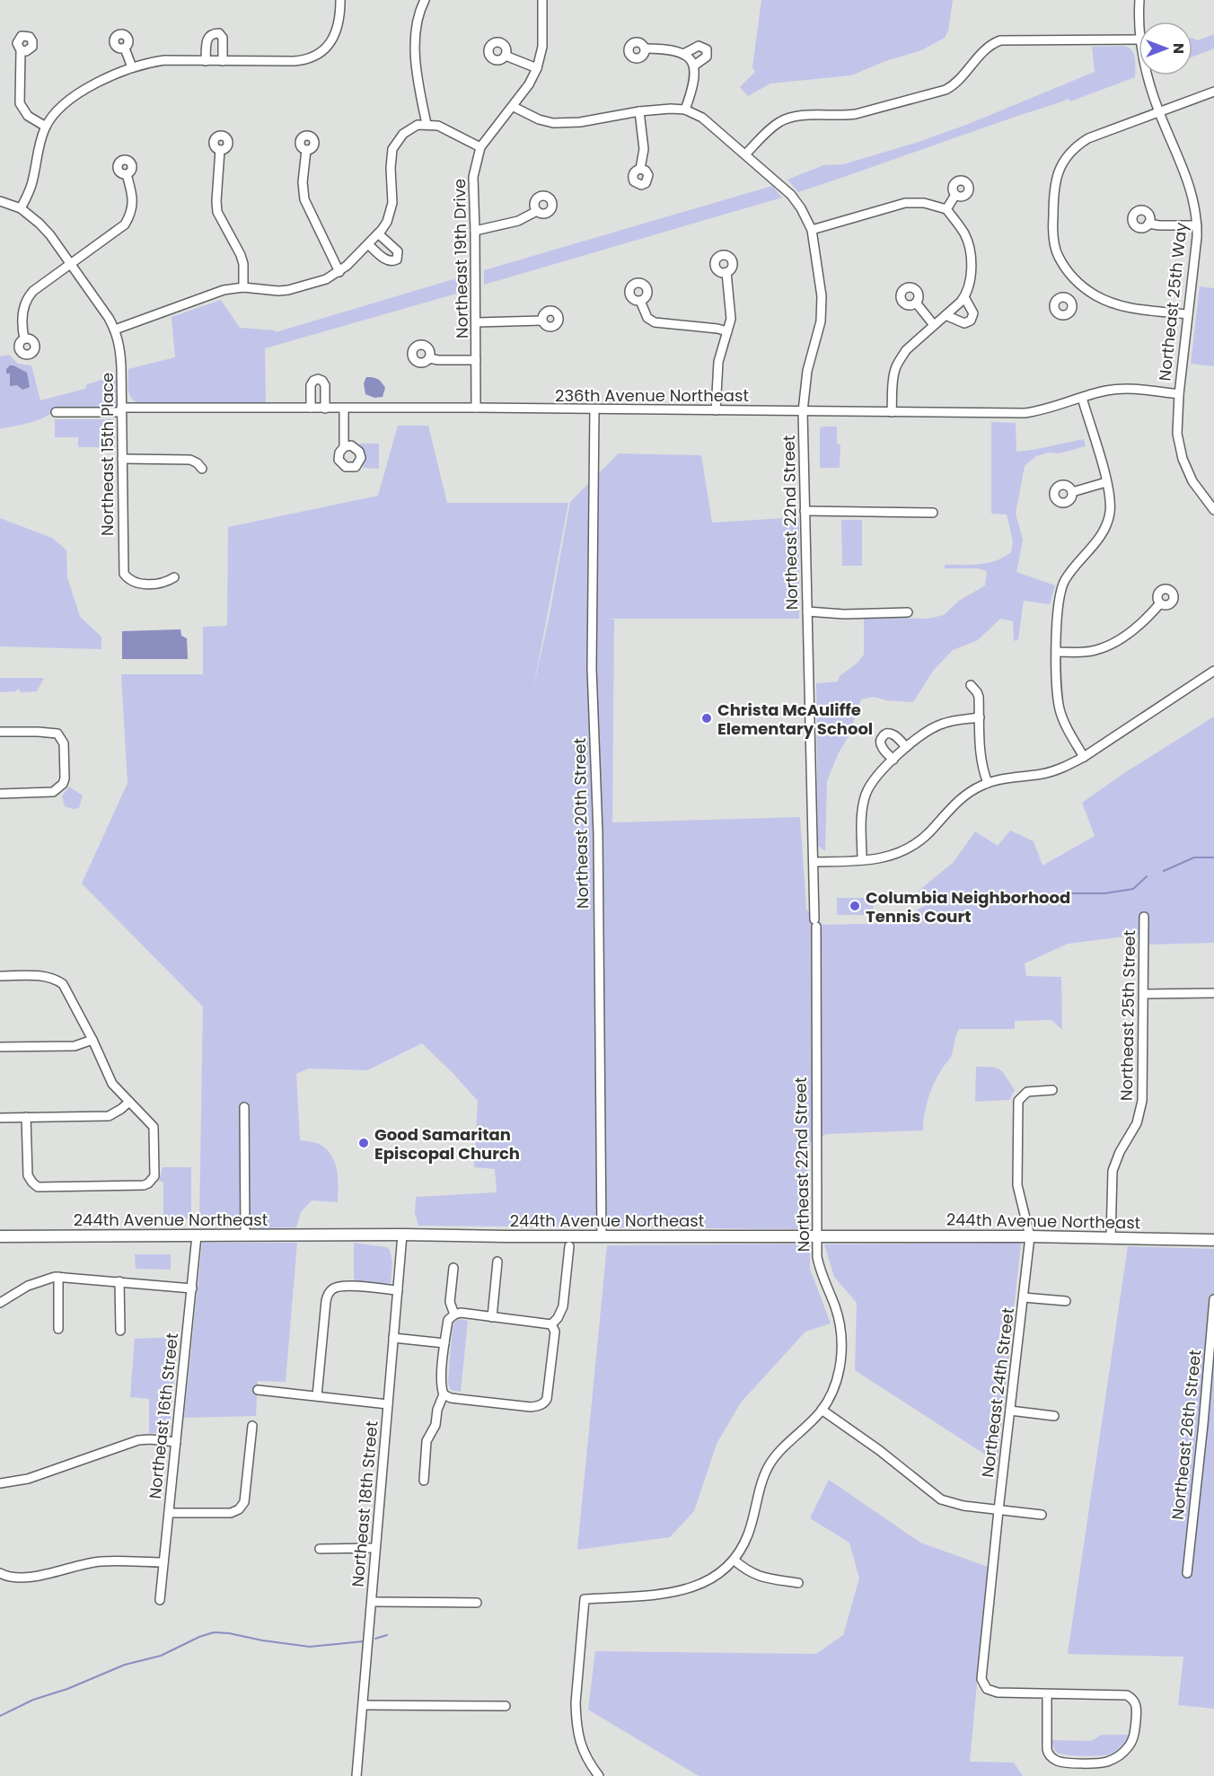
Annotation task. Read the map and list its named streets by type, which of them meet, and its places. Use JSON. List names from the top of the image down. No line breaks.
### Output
{"streets":{"street":["Northeast 19th Drive","Northeast 25th Way","236th Avenue Northeast","Northeast 15th Place","Northeast 22nd Street","Northeast 20th Street","Northeast 25th Street","244th Avenue Northeast","Northeast 24th Street","Northeast 16th Street","Northeast 26th Street","Northeast 18th Street"]},"crossings":[["Northeast 19th Drive","236th Avenue Northeast"],["Northeast 25th Way","236th Avenue Northeast"],["236th Avenue Northeast","Northeast 15th Place"],["236th Avenue Northeast","Northeast 22nd Street"],["236th Avenue Northeast","Northeast 20th Street"],["Northeast 22nd Street","244th Avenue Northeast"],["Northeast 20th Street","244th Avenue Northeast"],["Northeast 25th Street","244th Avenue Northeast"],["244th Avenue Northeast","Northeast 24th Street"],["244th Avenue Northeast","Northeast 16th Street"],["244th Avenue Northeast","Northeast 18th Street"]],"places":["Christa McAuliffe Elementary School","Columbia Neighborhood Tennis Court","Good Samaritan Episcopal Church"],"north":"right"}
